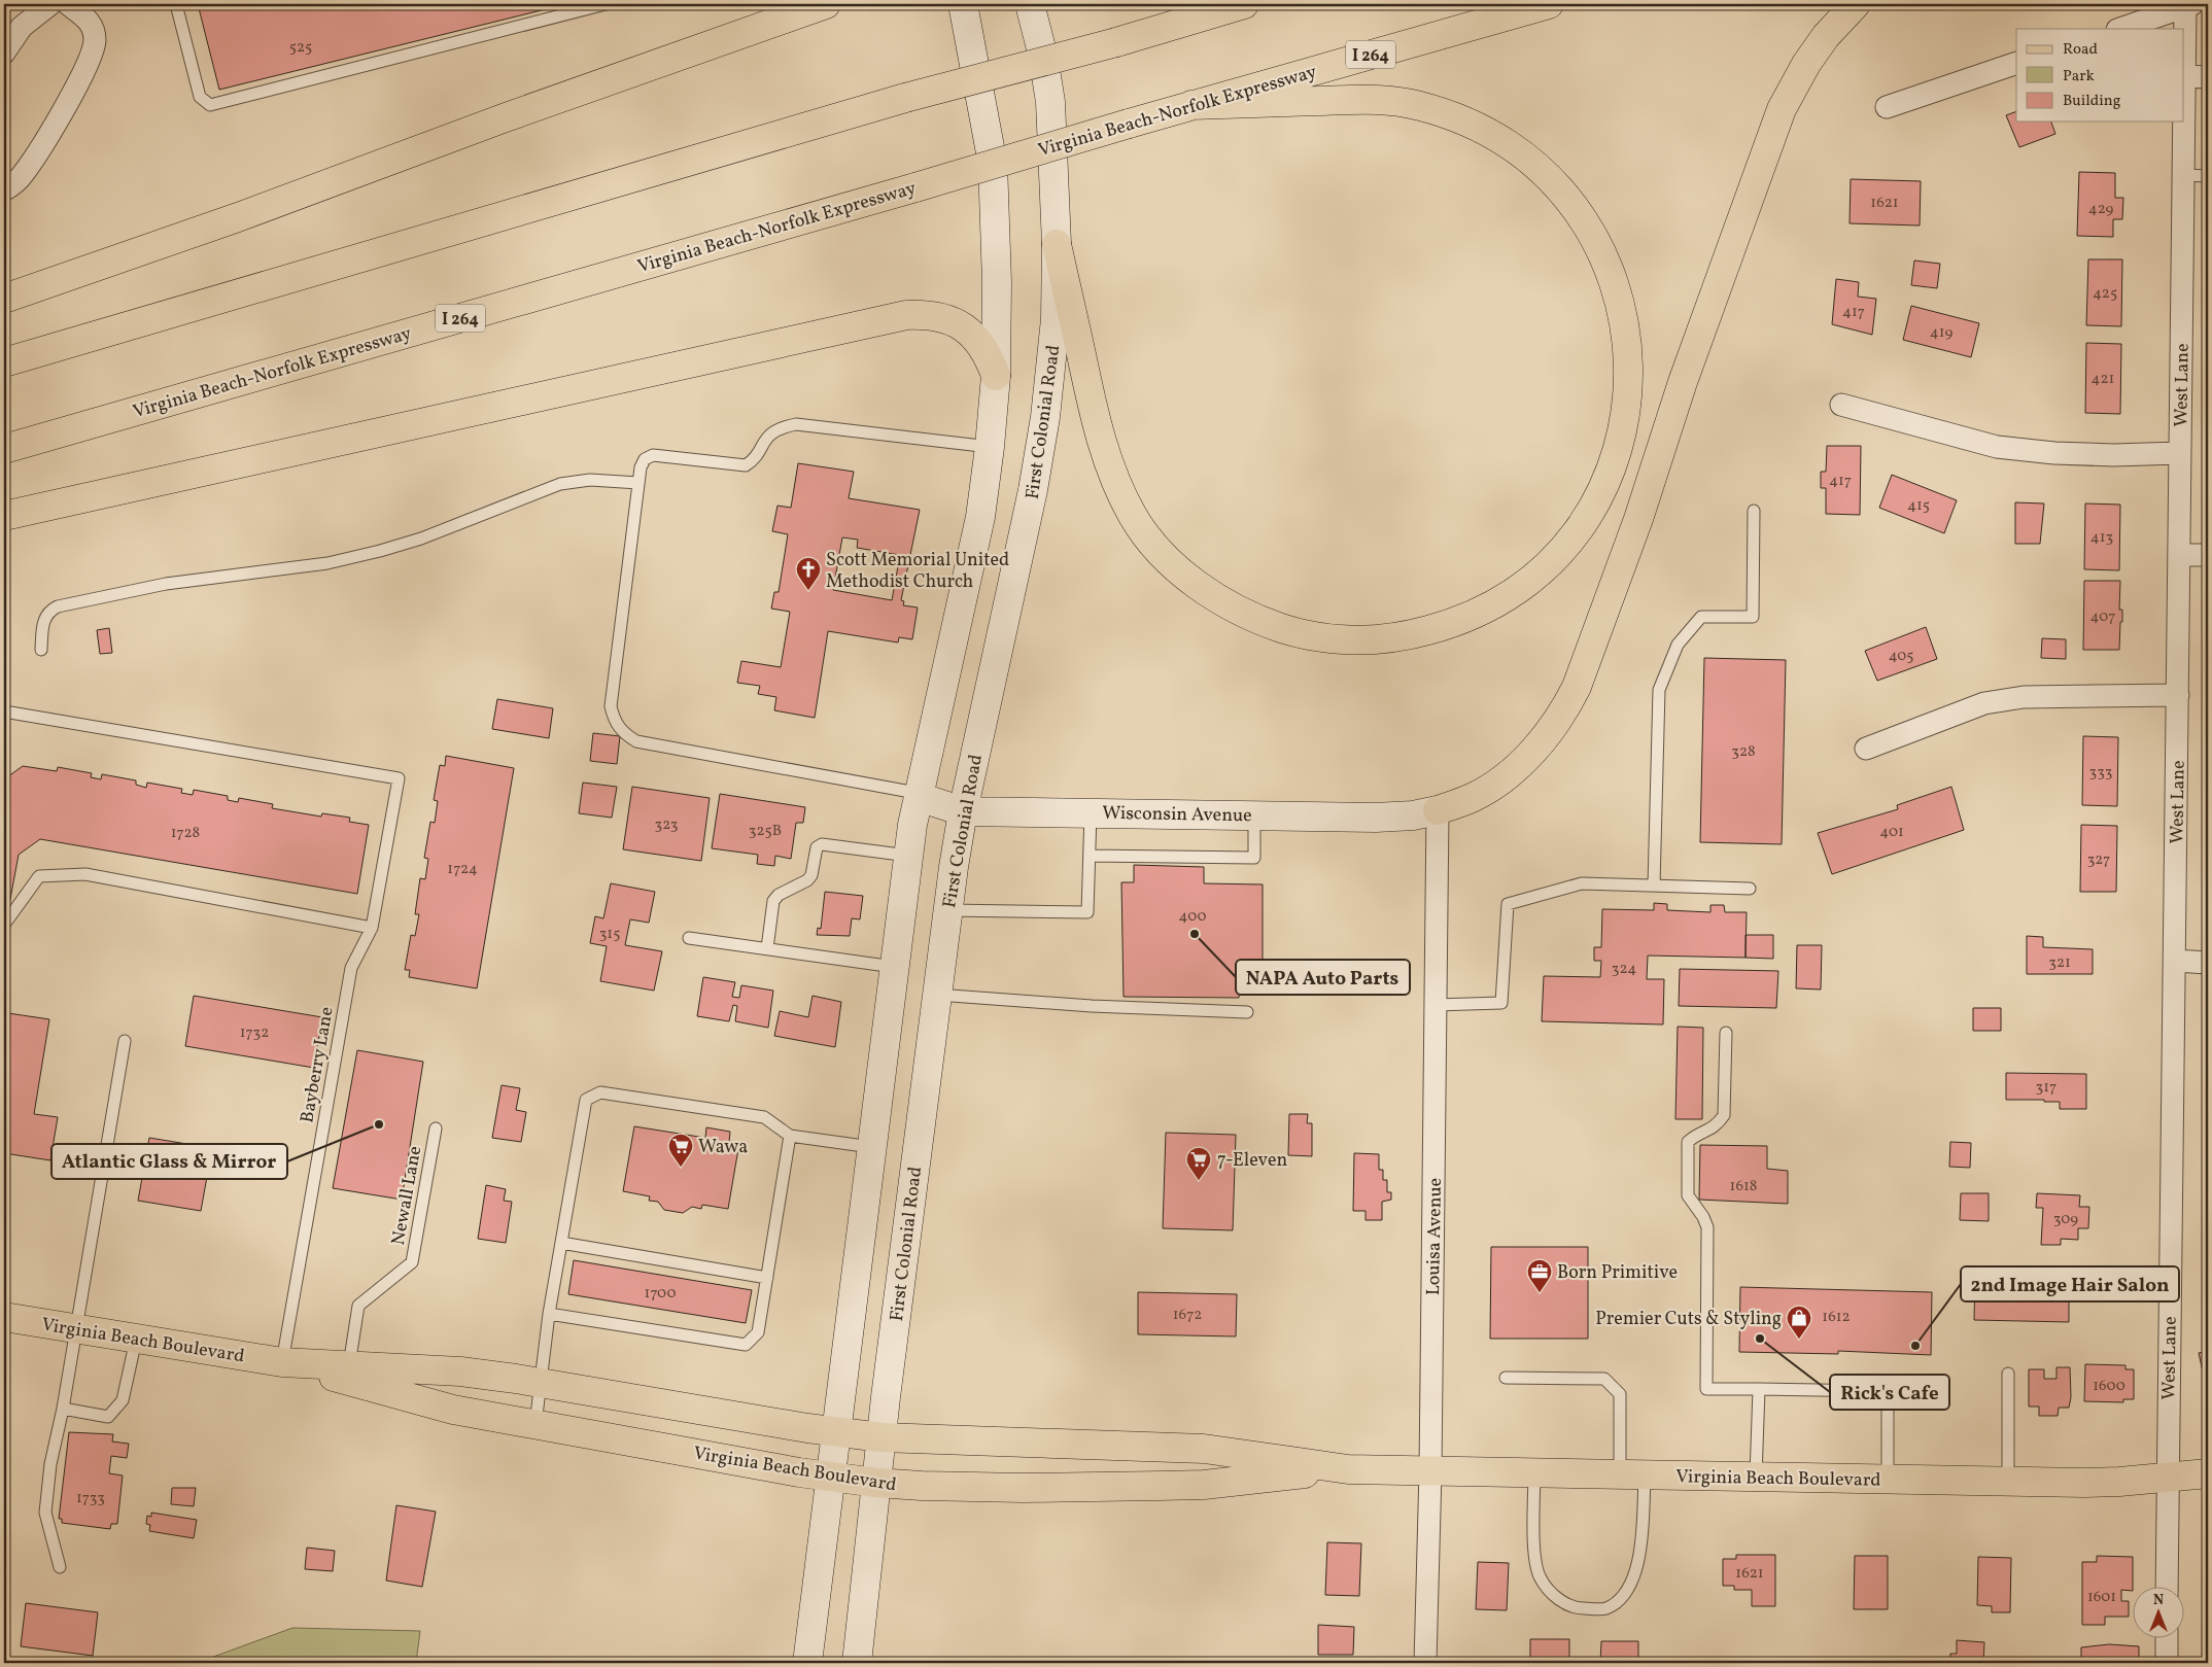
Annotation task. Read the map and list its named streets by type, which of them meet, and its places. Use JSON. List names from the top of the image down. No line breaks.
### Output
{"streets":{"main road":["I 264","Virginia Beach-Norfolk Expressway","First Colonial Road","Wisconsin Avenue","Virginia Beach Boulevard"],"street":["West Lane","Louisa Avenue"],"lane":["Bayberry Lane","Newall Lane"]},"crossings":[["West Lane","Virginia Beach Boulevard"],["First Colonial Road","Wisconsin Avenue"],["First Colonial Road","Virginia Beach Boulevard"],["Wisconsin Avenue","Louisa Avenue"],["Bayberry Lane","Virginia Beach Boulevard"],["Newall Lane","Virginia Beach Boulevard"],["Louisa Avenue","Virginia Beach Boulevard"]],"places":{"church":["Scott Memorial United Methodist Church"],"other":["NAPA Auto Parts","Atlantic Glass & Mirror","Rick's Cafe","2nd Image Hair Salon"],"supermarket":["Wawa","7-Eleven"],"office":["Born Primitive"],"shop":["Premier Cuts & Styling"]},"house_numbers":["525","1621","429","425","417","419","421","417","415","413","407","405","328","333","323","325B","401","1728","327","1724","400","315","321","324","1732","317","1618","309","1700","1672","1612","1600","1733","1621","1601"],"legend":["Road","Park","Building"],"north":"top"}
